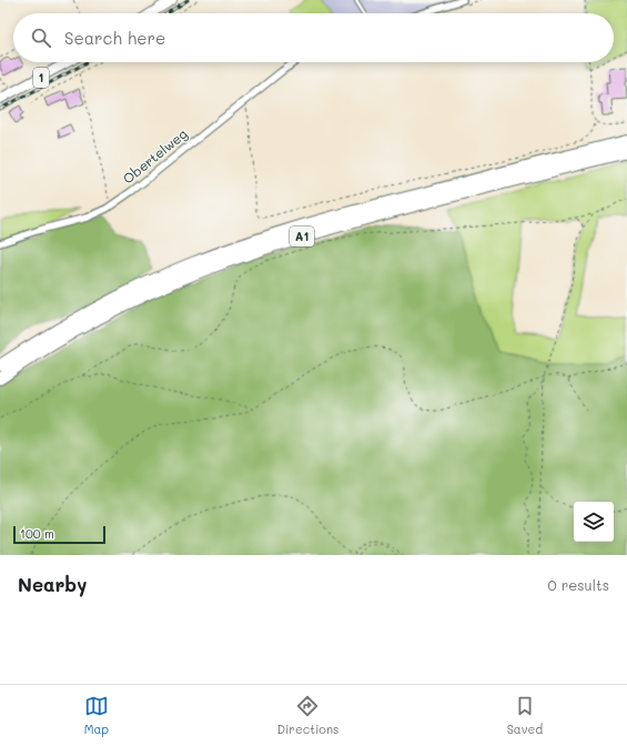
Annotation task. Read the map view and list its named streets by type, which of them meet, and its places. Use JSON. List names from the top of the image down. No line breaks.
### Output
{"streets":{"highway":["A1"],"main road":["1"],"street":["Obertelweg"]},"scale_bar":"100 m","page":{"search":"Search here","scale":"100 m","heading":["Nearby","0 results"],"nav":["Map","Directions","Saved"]}}
